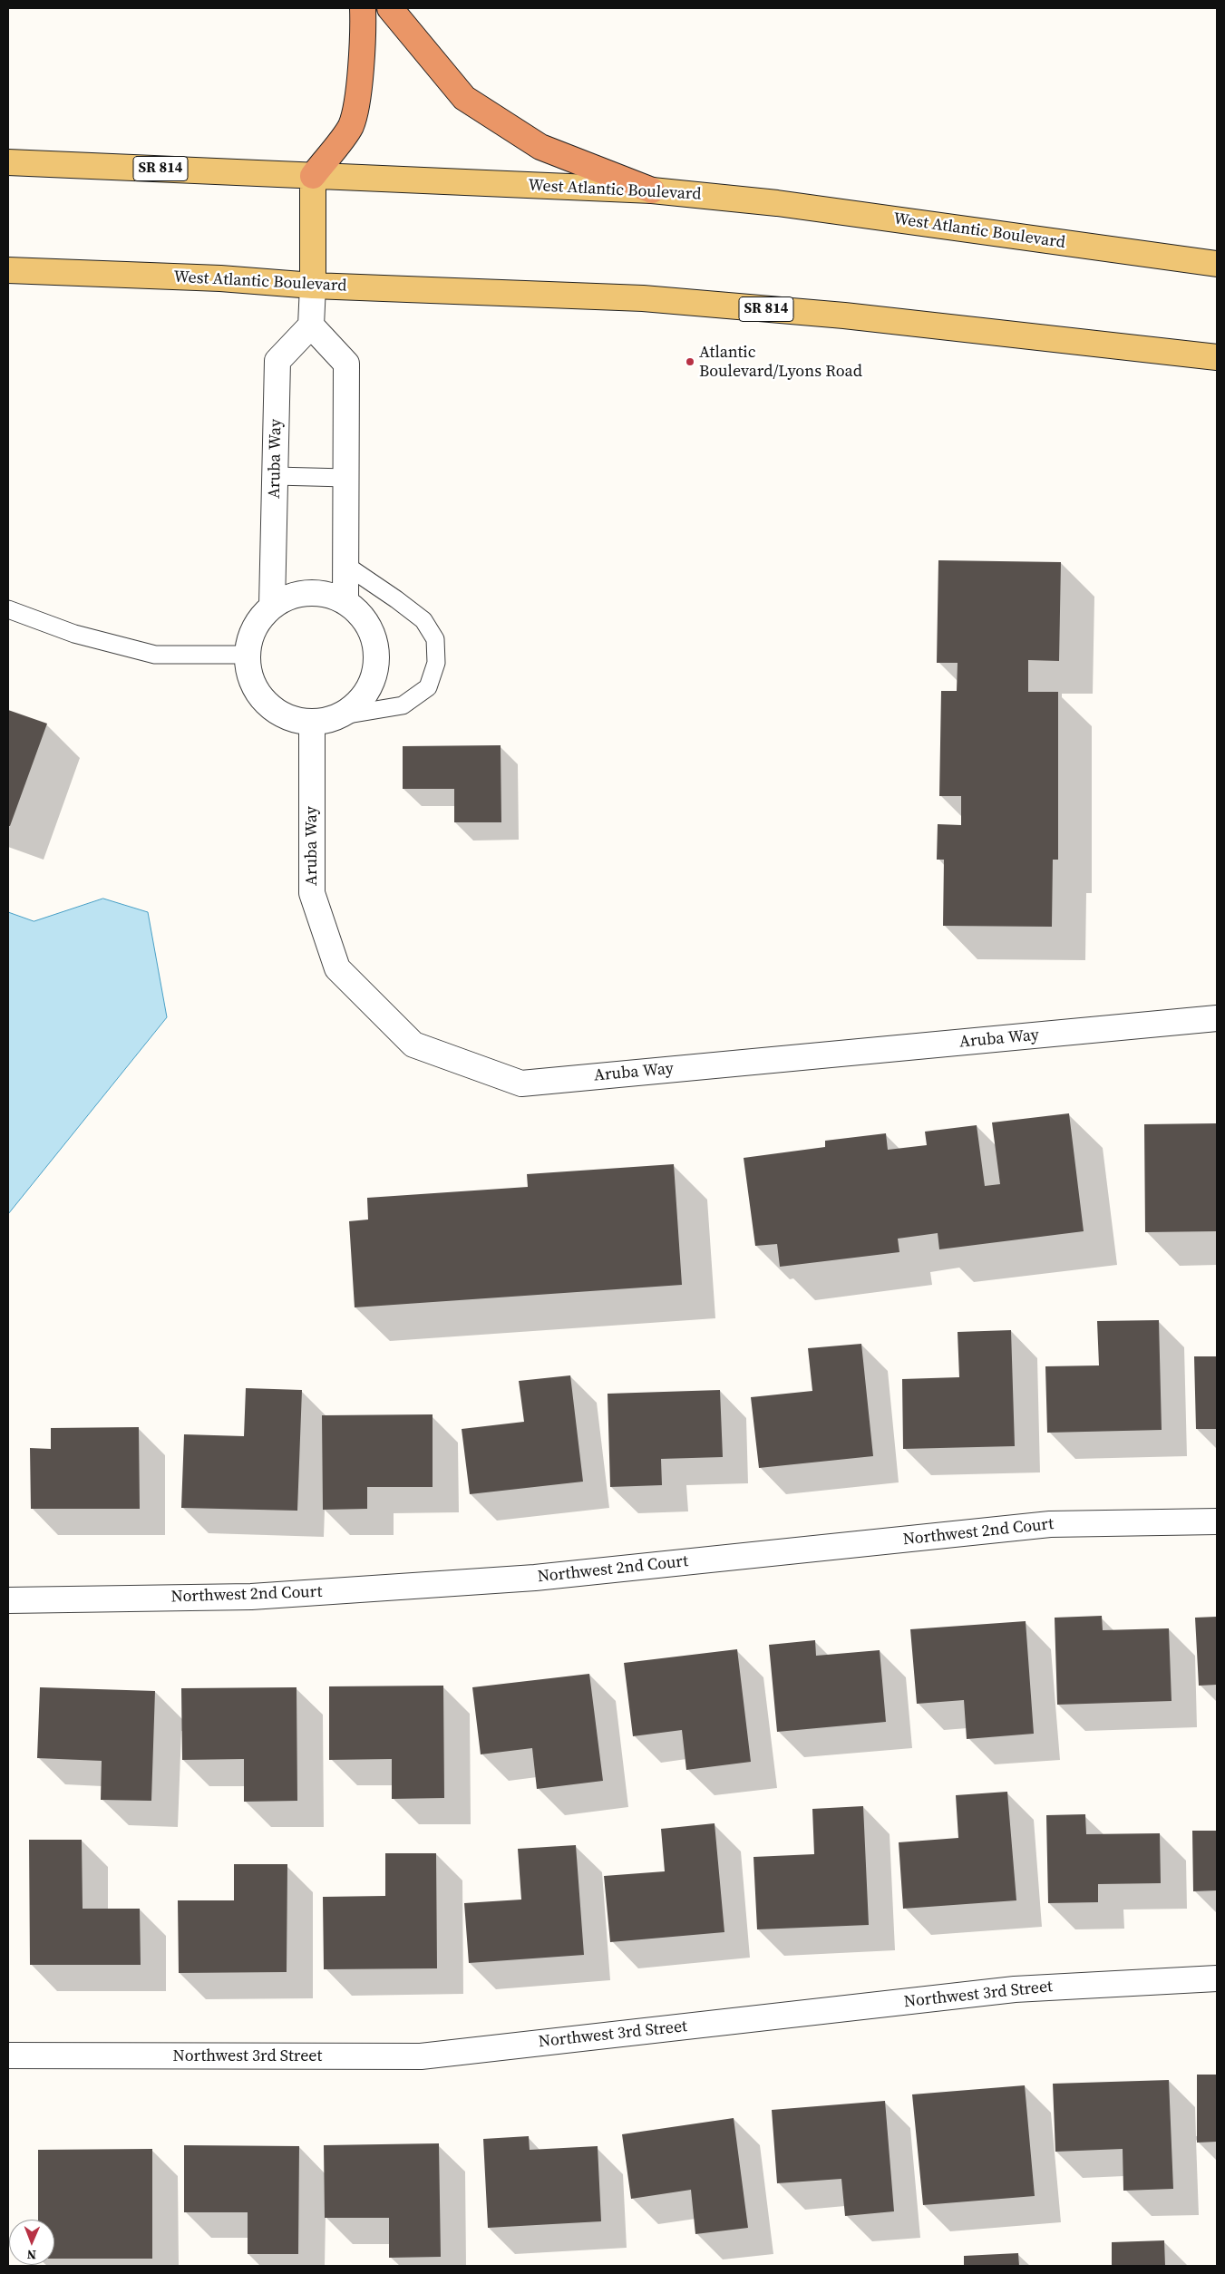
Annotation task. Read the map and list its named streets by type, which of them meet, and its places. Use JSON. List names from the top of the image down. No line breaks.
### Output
{"streets":{"main road":["SR 814","West Atlantic Boulevard"],"street":["Aruba Way","Northwest 2nd Court","Northwest 3rd Street"]},"places":["Atlantic Boulevard/Lyons Road"],"north":"bottom"}
